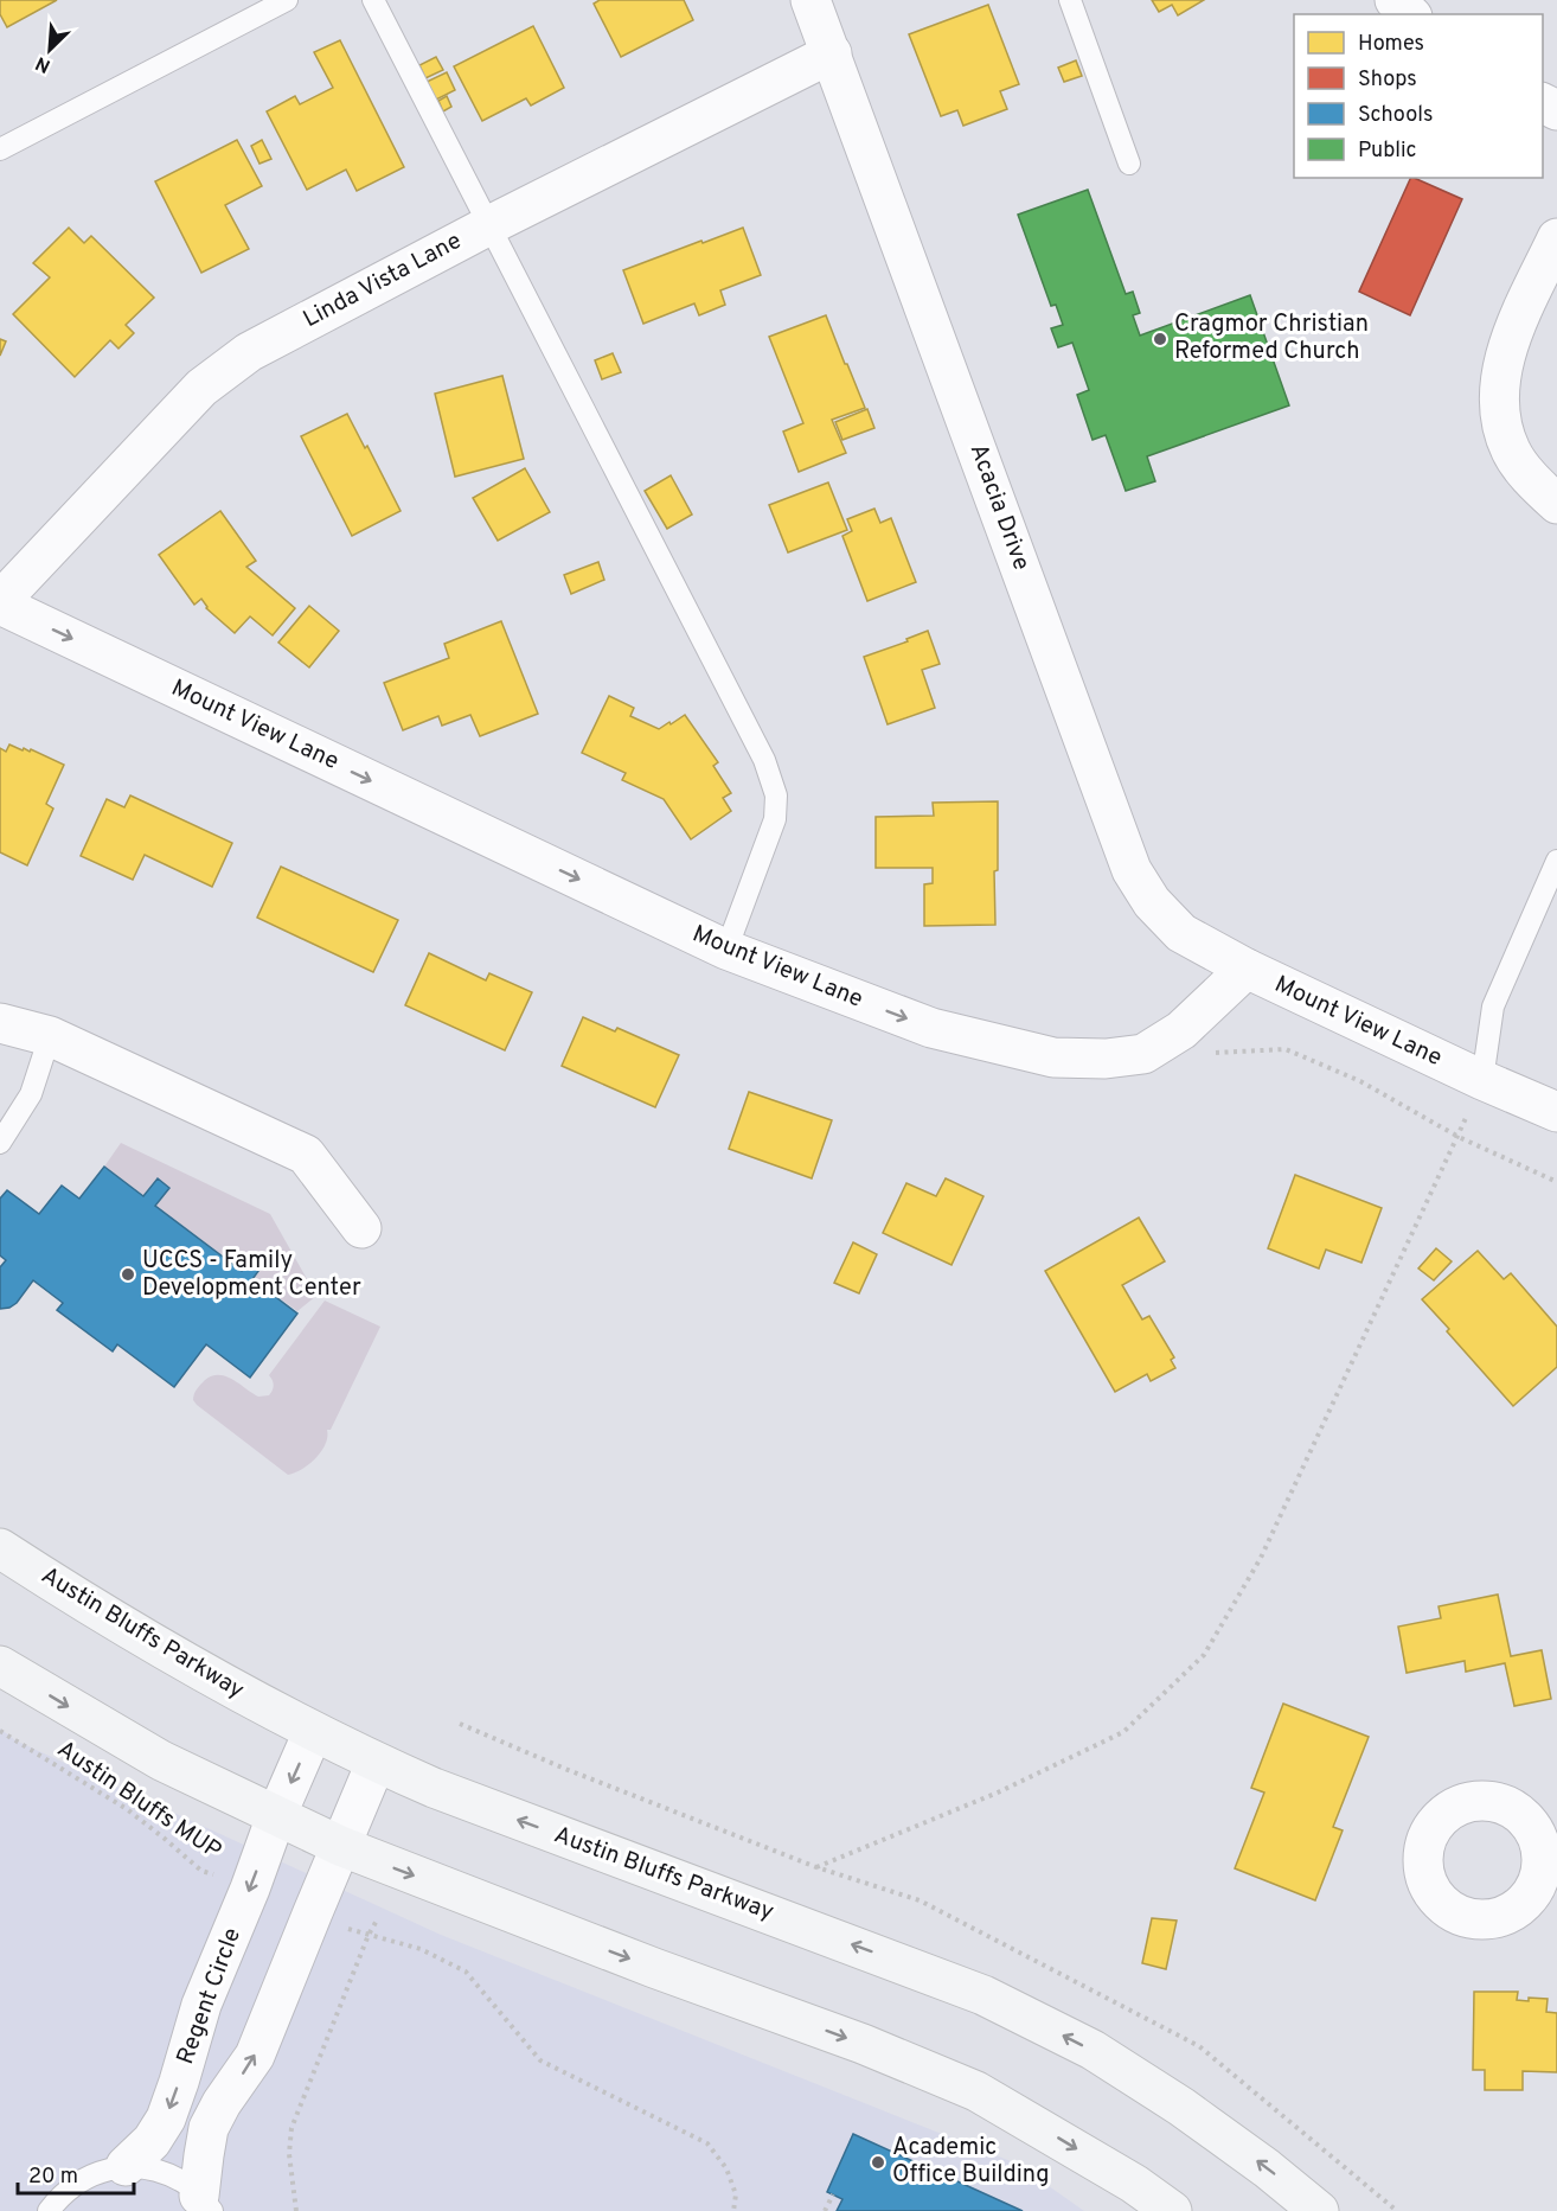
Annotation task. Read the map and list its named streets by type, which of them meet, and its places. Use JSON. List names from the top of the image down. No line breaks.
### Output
{"streets":{"main road":["Austin Bluffs Parkway"],"street":["Linda Vista Lane","Acacia Drive","Mount View Lane","Regent Circle"],"path":["Austin Bluffs MUP"]},"crossings":[["Linda Vista Lane","Acacia Drive"],["Linda Vista Lane","Mount View Lane"],["Acacia Drive","Mount View Lane"],["Austin Bluffs Parkway","Regent Circle"]],"one_way":["Mount View Lane"],"places":["Cragmor Christian Reformed Church","UCCS - Family Development Center","Academic Office Building"],"legend":["Homes","Shops","Schools","Public"],"scale_bar":"20 m","north":"bottom left"}
